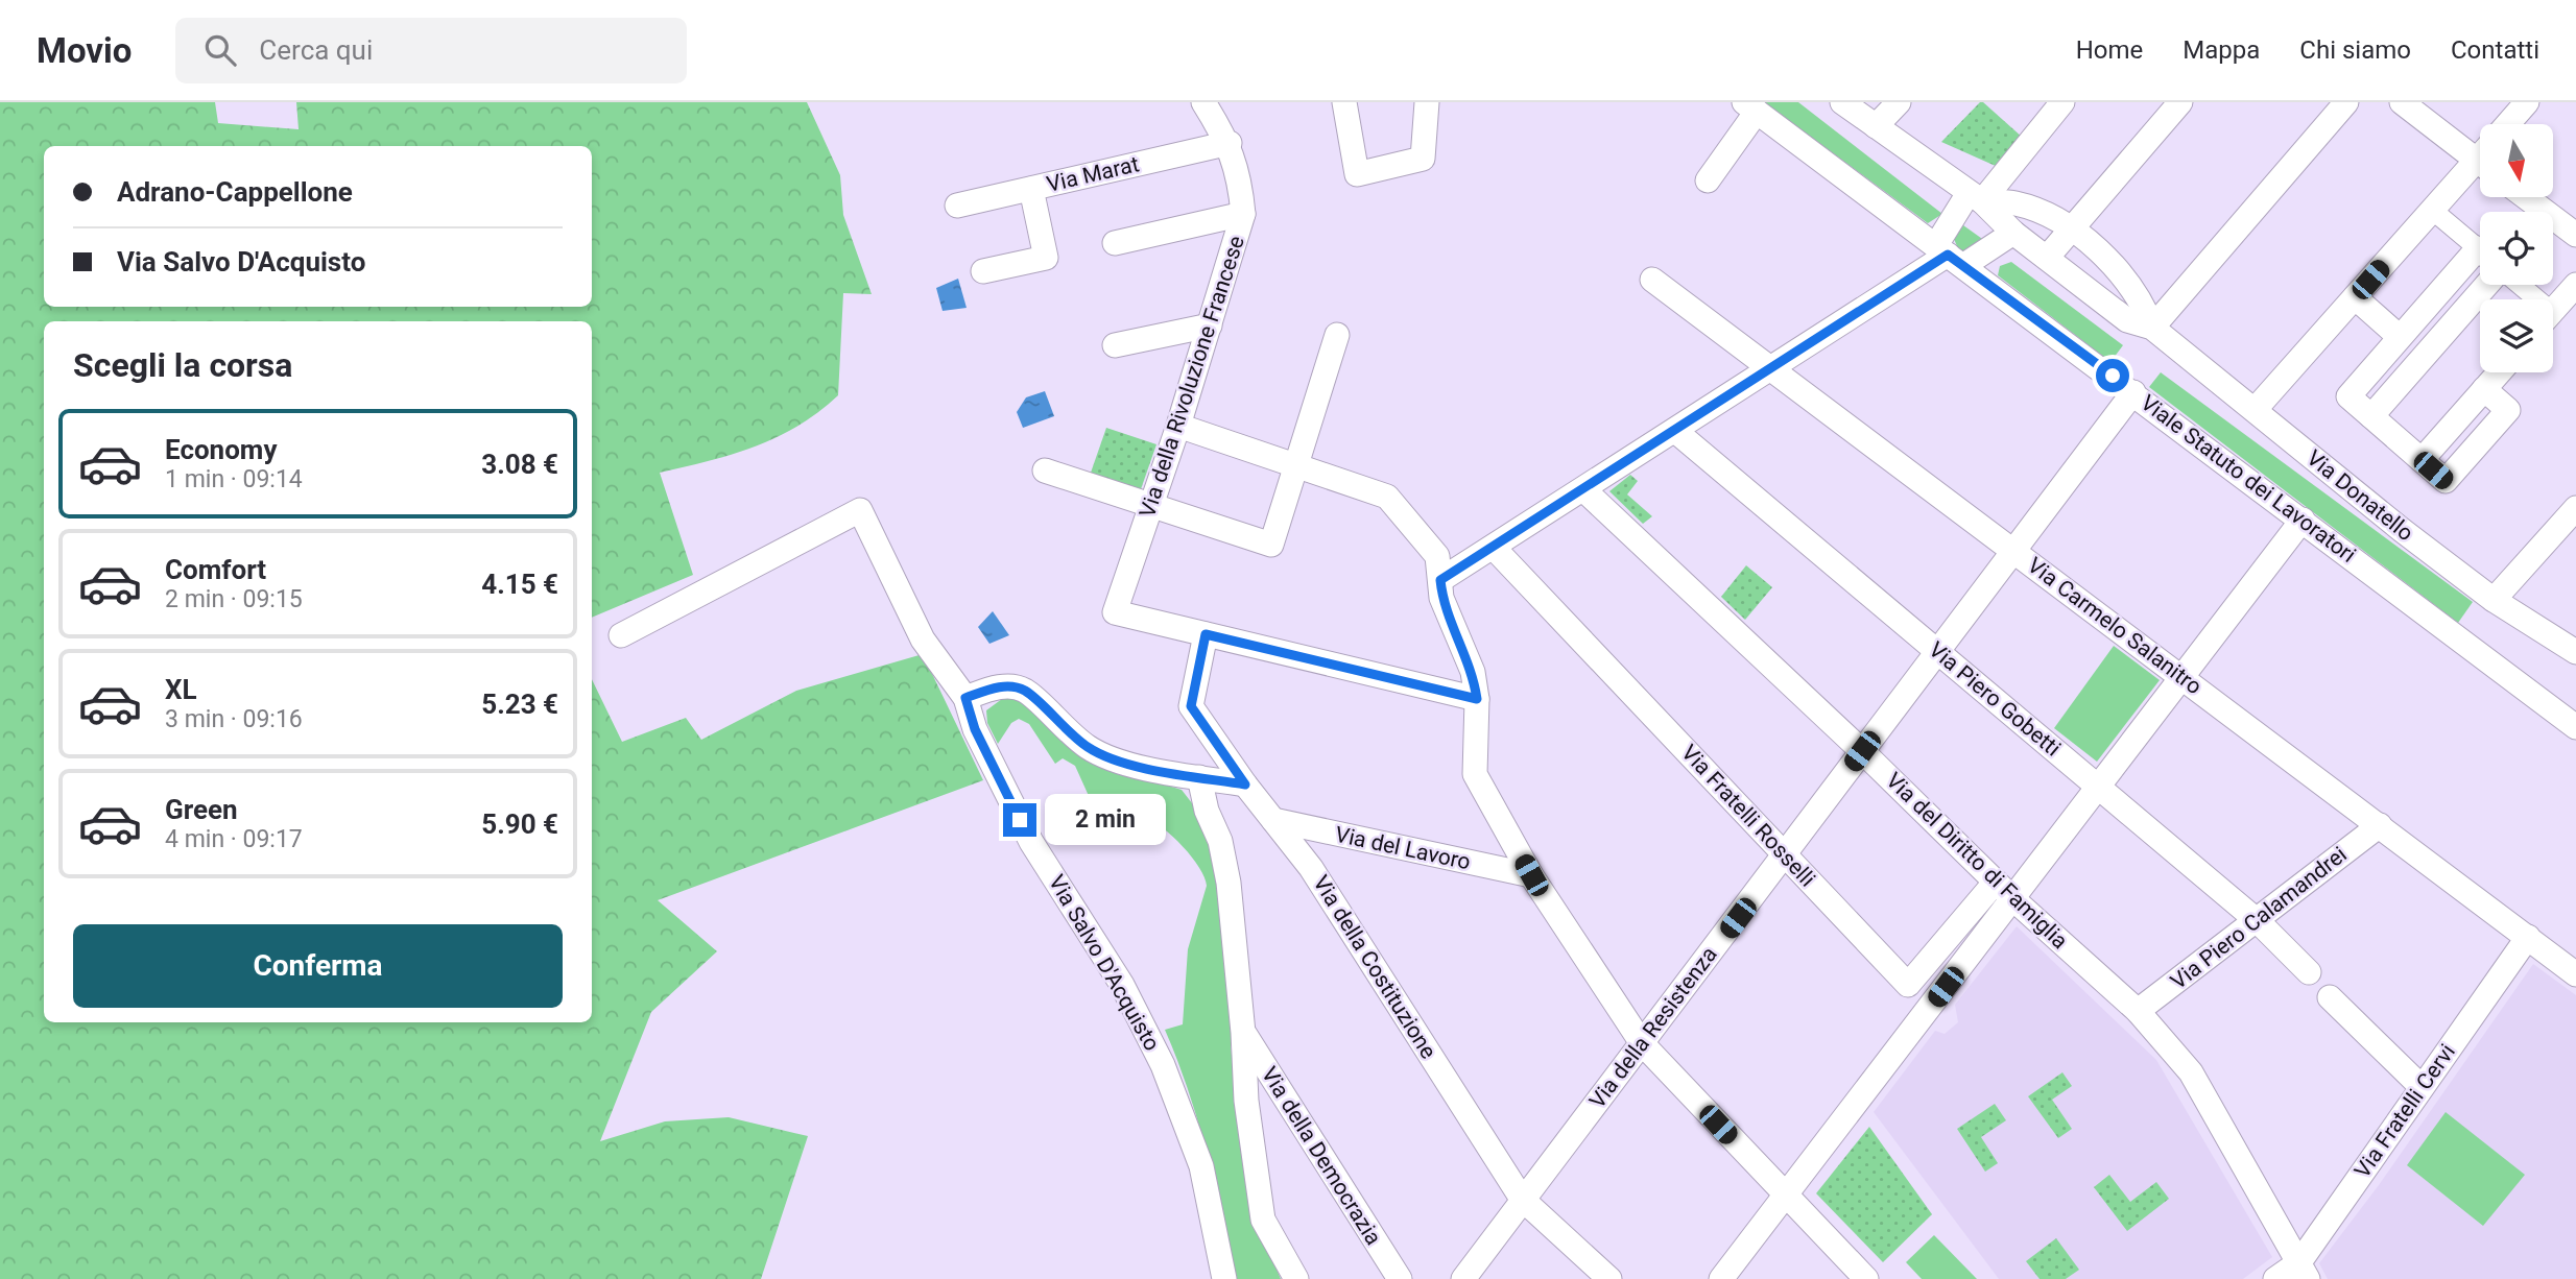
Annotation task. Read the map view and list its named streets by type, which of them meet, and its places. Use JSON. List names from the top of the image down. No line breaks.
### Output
{"streets":{"street":["Via Marat","Via della Rivoluzione Francese","Viale Statuto dei Lavoratori","Via Donatello","Via Carmelo Salanitro","Via Piero Gobetti","Via Fratelli Rosselli","Via del Lavoro","Via del Diritto di Famiglia","Via Piero Calamandrei","Via Salvo D'Acquisto","Via della Costituzione","Via della Resistenza","Via Fratelli Cervi","Via della Democrazia"]},"crossings":[["Via Marat","Via della Rivoluzione Francese"],["Via della Rivoluzione Francese","Via della Costituzione"],["Viale Statuto dei Lavoratori","Via della Resistenza"],["Via Carmelo Salanitro","Via Piero Calamandrei"],["Via Carmelo Salanitro","Via della Resistenza"],["Via Carmelo Salanitro","Via Fratelli Cervi"],["Via Piero Gobetti","Via Piero Calamandrei"],["Via Piero Gobetti","Via della Resistenza"],["Via Fratelli Rosselli","Via del Diritto di Famiglia"],["Via Fratelli Rosselli","Via della Resistenza"],["Via del Lavoro","Via della Costituzione"],["Via del Diritto di Famiglia","Via Piero Calamandrei"],["Via del Diritto di Famiglia","Via della Resistenza"],["Via del Diritto di Famiglia","Via Fratelli Cervi"],["Via della Costituzione","Via della Resistenza"]],"north":"bottom","page":{"header":"Movio","search":"Cerca qui","nav":["Home","Mappa","Chi siamo","Contatti"],"banner":["Adrano-Cappellone","Via Salvo D'Acquisto"],"heading":"Scegli la corsa","list":[{"name":"Economy","note":"1 min · 09:14","value":"3.08 €"},{"name":"Comfort","note":"2 min · 09:15","value":"4.15 €"},{"name":"XL","note":"3 min · 09:16","value":"5.23 €"},{"name":"Green","note":"4 min · 09:17","value":"5.90 €"}],"bubble":"2 min","buttons":"Conferma"}}
